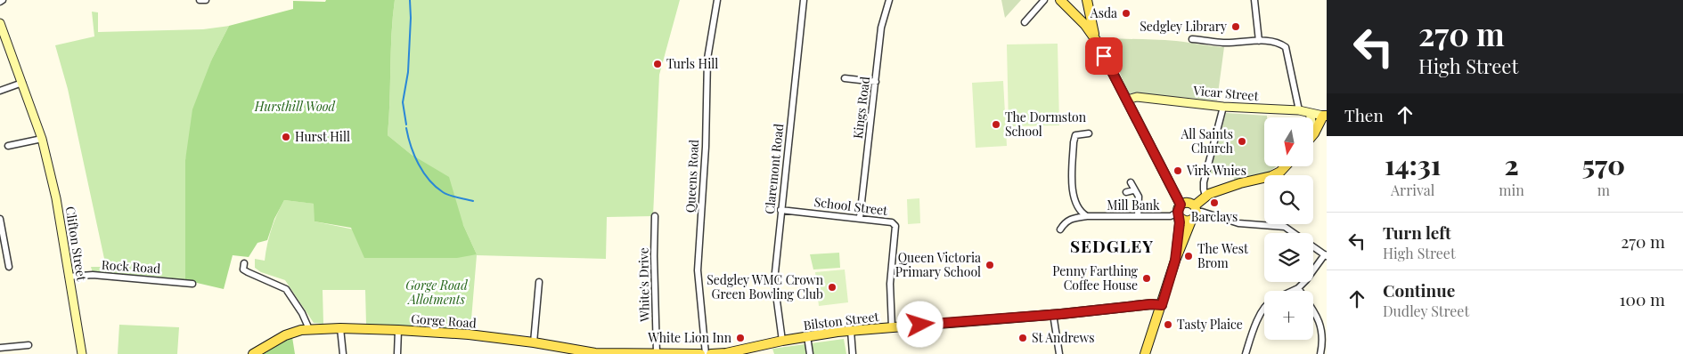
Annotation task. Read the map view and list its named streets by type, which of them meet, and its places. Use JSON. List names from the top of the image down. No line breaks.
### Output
{"streets":{"main road":["Gorge Road","Bilston Street"],"street":["Vicar Street","Kings Road","Claremont Road","Queens Road","Mill Bank","School Street","Clifton Street","Rock Road","White's Drive"]},"crossings":[["Kings Road","School Street"],["Claremont Road","School Street"],["Claremont Road","Bilston Street"],["School Street","Bilston Street"],["Clifton Street","Rock Road"]],"districts":["SEDGLEY"],"parks":["Hursthill Wood","Gorge Road Allotments"],"places":["Asda","Sedgley Library","Turls Hill","The Dormston School","Hurst Hill","All Saints Church","Virk Wnies","Barclays","The West Brom","Queen Victoria Primary School","Penny Farthing Coffee House","Sedgley WMC Crown Green Bowling Club","Tasty Plaice","White Lion Inn","St Andrews"],"north":"bottom","page":{"turn":["270 m","High Street"],"then":"Then","map_buttons":"+","eta":["14:31","Arrival","2","min","570","m"],"list":[{"name":"Turn left","note":"High Street","value":"270 m"},{"name":"Continue","note":"Dudley Street","value":"100 m"}]}}
